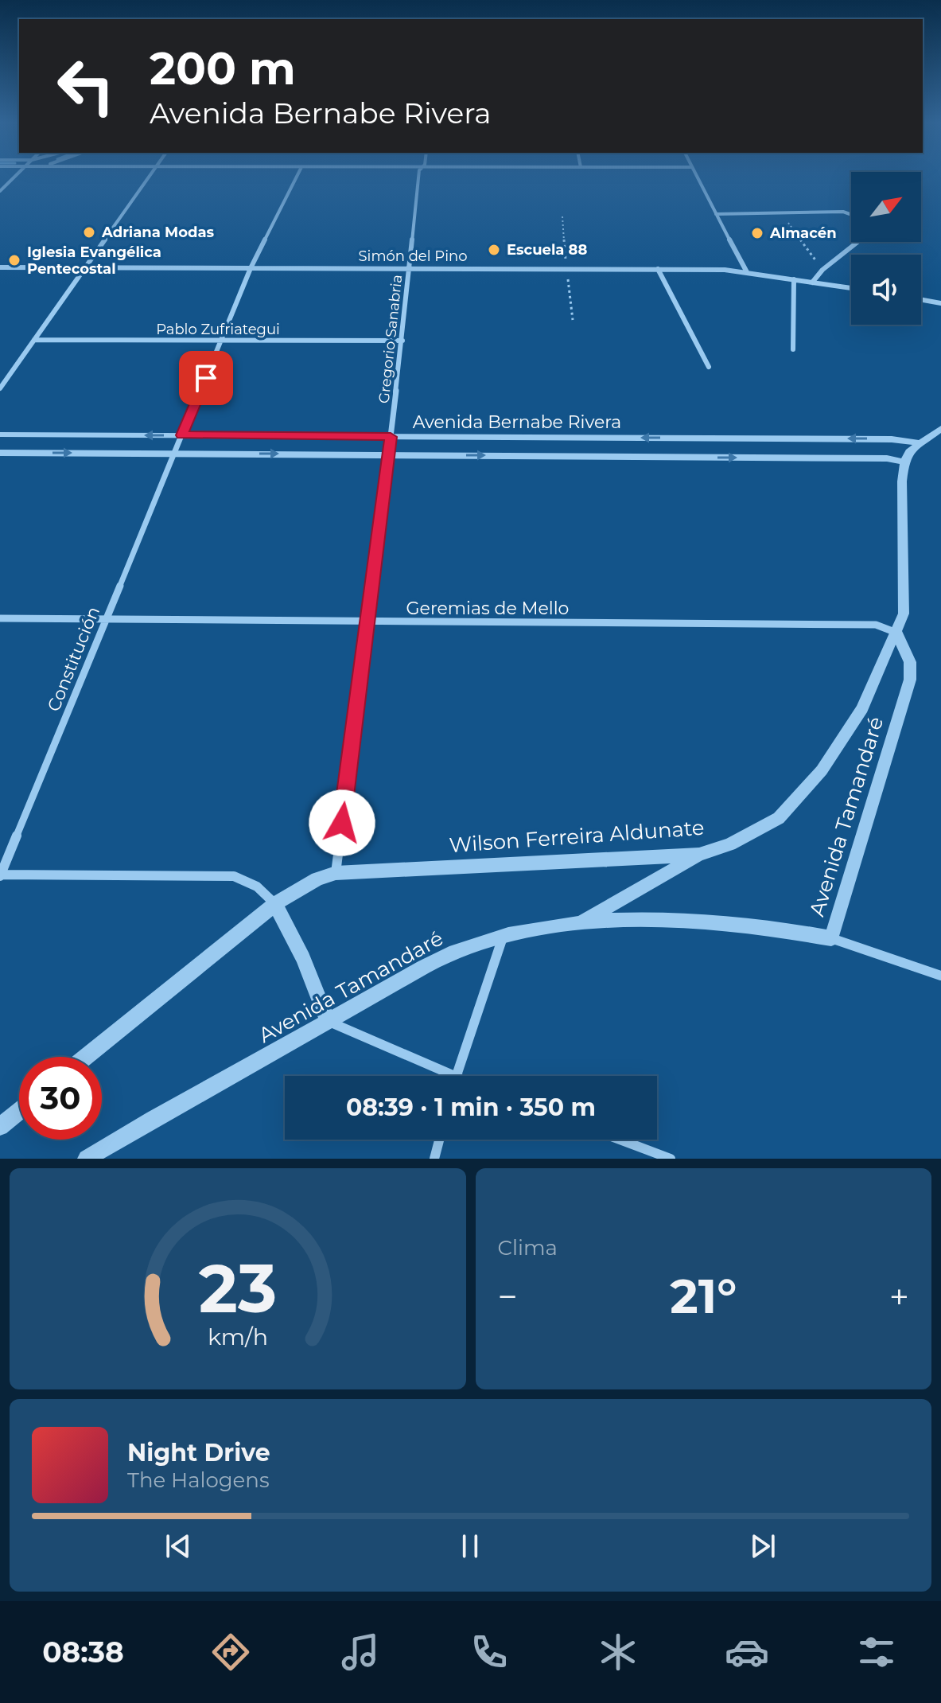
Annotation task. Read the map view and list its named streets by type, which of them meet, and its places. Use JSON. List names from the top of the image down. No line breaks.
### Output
{"streets":{"street":["Simón del Pino","Pablo Zufriategui","Gregorio Sanabria","Avenida Bernabe Rivera","Geremias de Mello","Constitución","Avenida Tamandaré","Wilson Ferreira Aldunate"]},"crossings":[["Simón del Pino","Gregorio Sanabria"],["Simón del Pino","Constitución"],["Pablo Zufriategui","Gregorio Sanabria"],["Pablo Zufriategui","Constitución"],["Gregorio Sanabria","Avenida Bernabe Rivera"],["Gregorio Sanabria","Geremias de Mello"],["Gregorio Sanabria","Wilson Ferreira Aldunate"],["Avenida Bernabe Rivera","Constitución"],["Avenida Bernabe Rivera","Wilson Ferreira Aldunate"],["Geremias de Mello","Constitución"],["Geremias de Mello","Avenida Tamandaré"],["Geremias de Mello","Wilson Ferreira Aldunate"],["Avenida Tamandaré","Wilson Ferreira Aldunate"]],"places":["Adriana Modas","Almacén","Escuela 88","Iglesia Evangélica Pentecostal"],"north":"top right","page":{"turn":["200 m","Avenida Bernabe Rivera"],"limit":"30","trip":"08:39 · 1 min · 350 m","tile":"Clima","heat":["−","21°","+"],"song":["Night Drive","The Halogens"],"tabs":"08:38","gauge":["23","km/h"]}}
